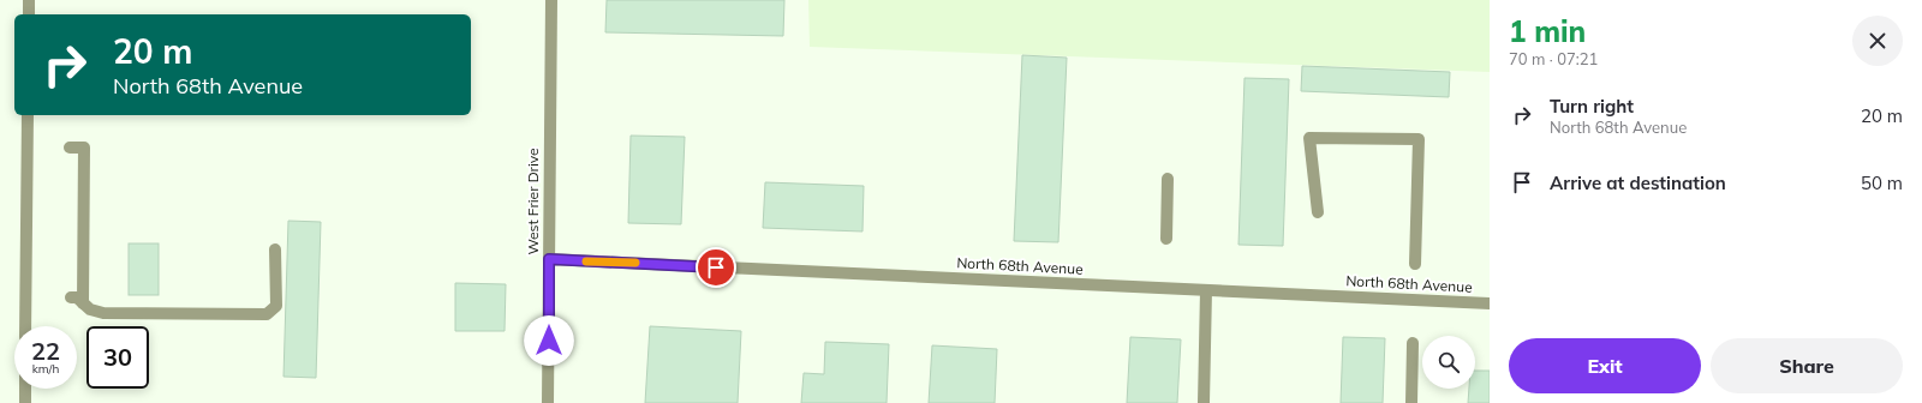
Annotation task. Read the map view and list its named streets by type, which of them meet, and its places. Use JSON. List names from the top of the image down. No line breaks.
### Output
{"streets":{"street":["West Frier Drive","North 68th Avenue"]},"crossings":[["West Frier Drive","North 68th Avenue"]],"page":{"heading":["1 min","70 m · 07:21"],"turn":["20 m","North 68th Avenue"],"list":[{"name":"Turn right","note":"North 68th Avenue","value":"20 m"},{"name":"Arrive at destination","value":"50 m"}],"speed":"22 km/h","limit":"30","buttons":["Exit","Share"]}}
